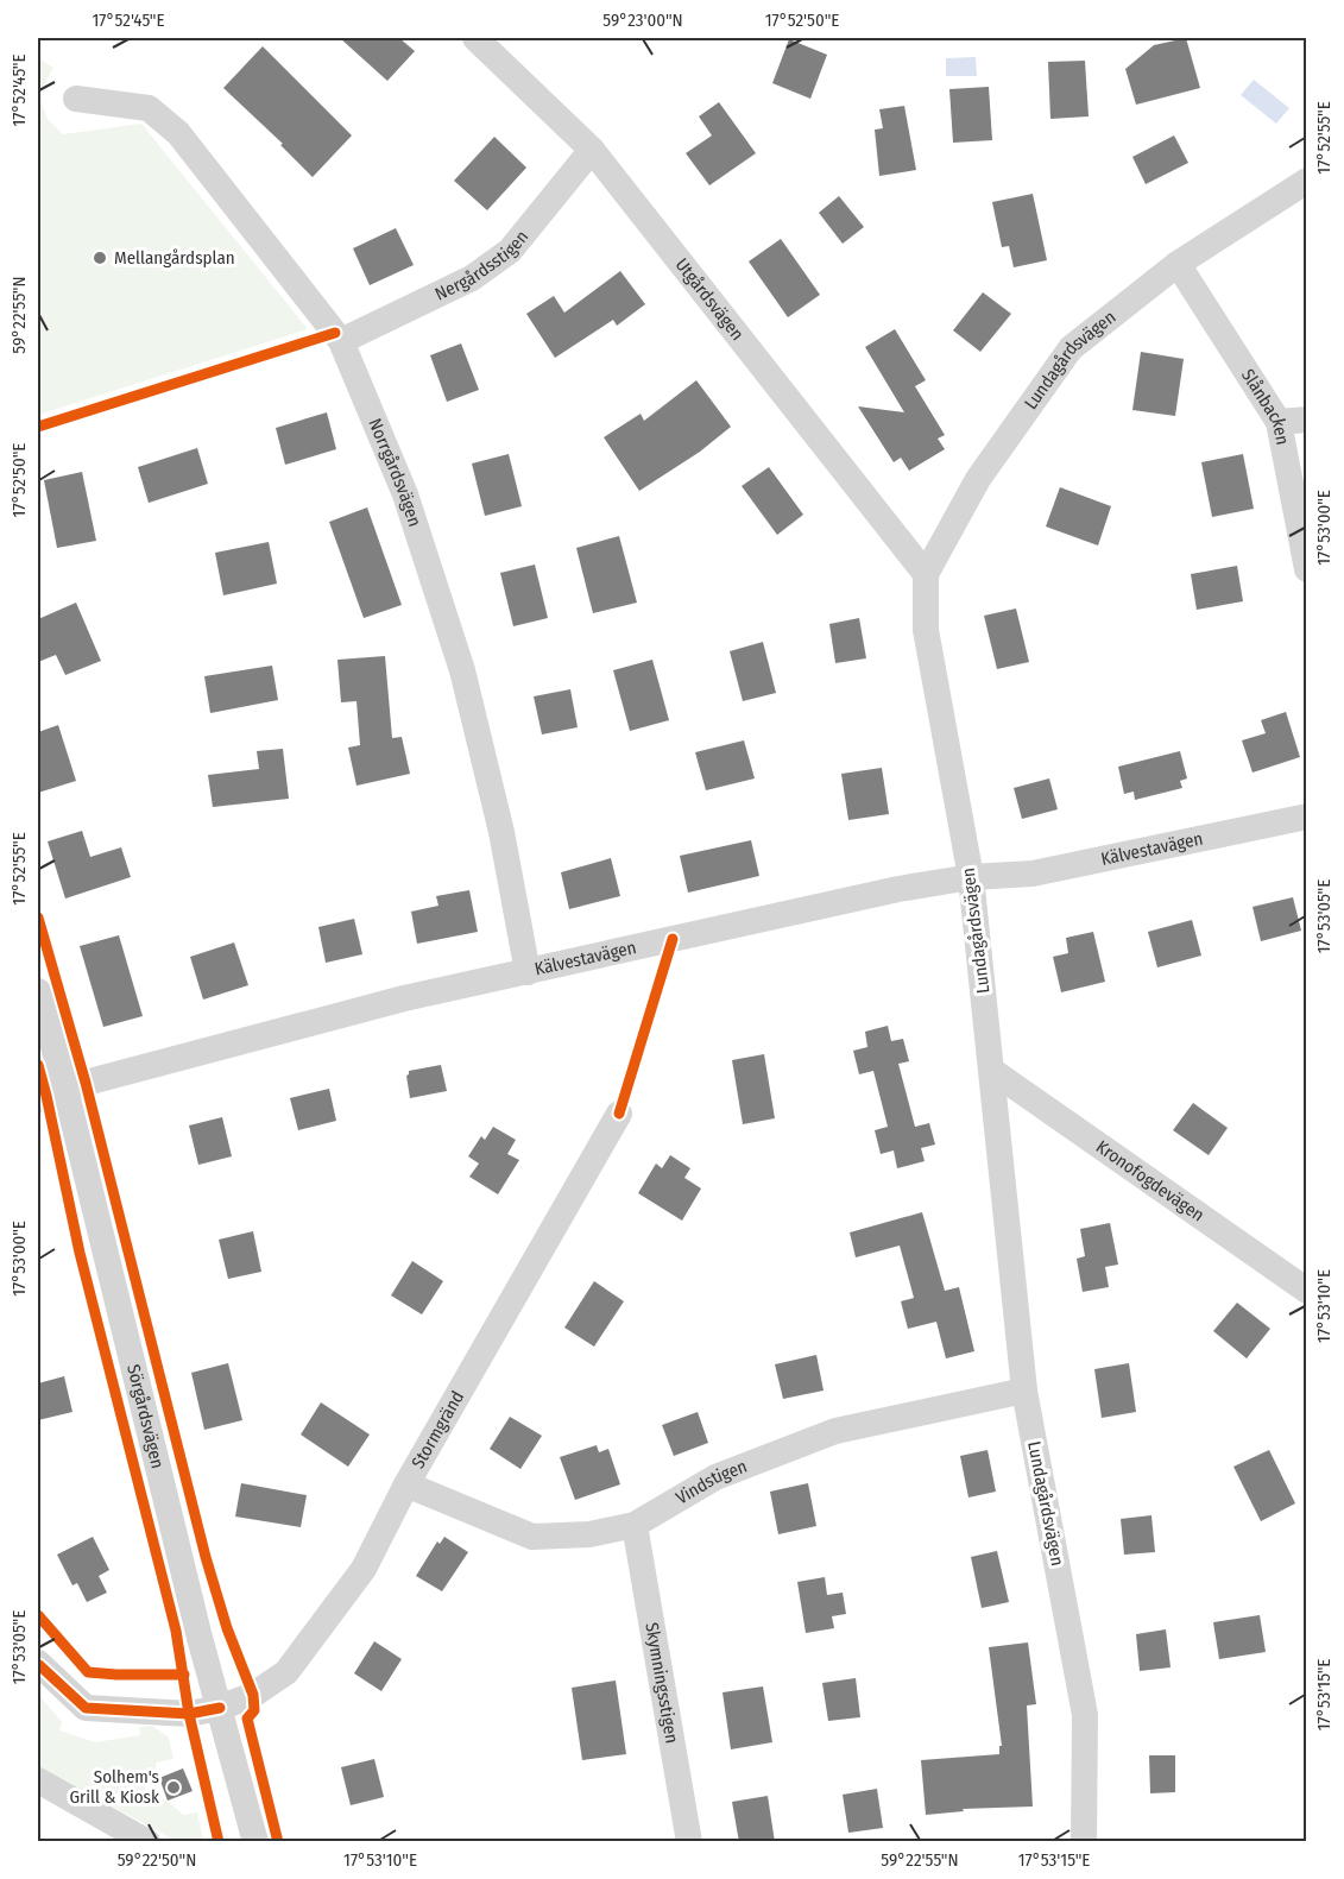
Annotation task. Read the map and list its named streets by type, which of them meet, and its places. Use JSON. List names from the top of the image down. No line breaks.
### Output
{"streets":{"street":["Nergårdsstigen","Utgårdsvägen","Lundagårdsvägen","Slånbacken","Norrgårdsvägen","Kälvestavägen","Kronofogdevägen","Sörgårdsvägen","Stormgränd","Vindstigen","Skymningsstigen"]},"crossings":[["Nergårdsstigen","Utgårdsvägen"],["Nergårdsstigen","Norrgårdsvägen"],["Utgårdsvägen","Lundagårdsvägen"],["Lundagårdsvägen","Slånbacken"],["Lundagårdsvägen","Kälvestavägen"],["Lundagårdsvägen","Kronofogdevägen"],["Lundagårdsvägen","Vindstigen"],["Norrgårdsvägen","Kälvestavägen"],["Kälvestavägen","Sörgårdsvägen"],["Sörgårdsvägen","Stormgränd"],["Stormgränd","Vindstigen"],["Vindstigen","Skymningsstigen"]],"places":["Mellangårdsplan","Solhem's Grill & Kiosk"],"coordinates":["17°52'45\"E","59°23'00\"N","17°52'50\"E","17°52'55\"E","59°22'55\"N","17°53'00\"E","17°53'05\"E","17°53'10\"E","17°53'15\"E","59°22'50\"N"]}
